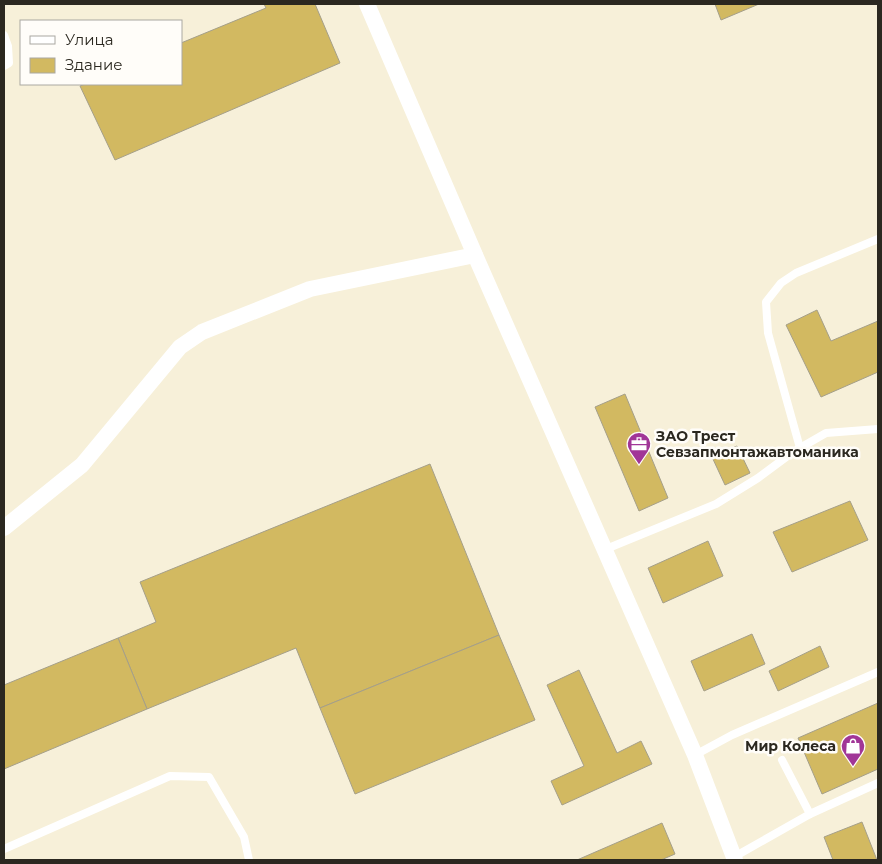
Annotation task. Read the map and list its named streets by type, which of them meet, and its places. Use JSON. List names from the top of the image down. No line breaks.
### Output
{"places":{"office":["ЗАО Трест Севзапмонтажавтоманика"],"shop":["Мир Колеса"]},"legend":["Улица","Здание"]}
